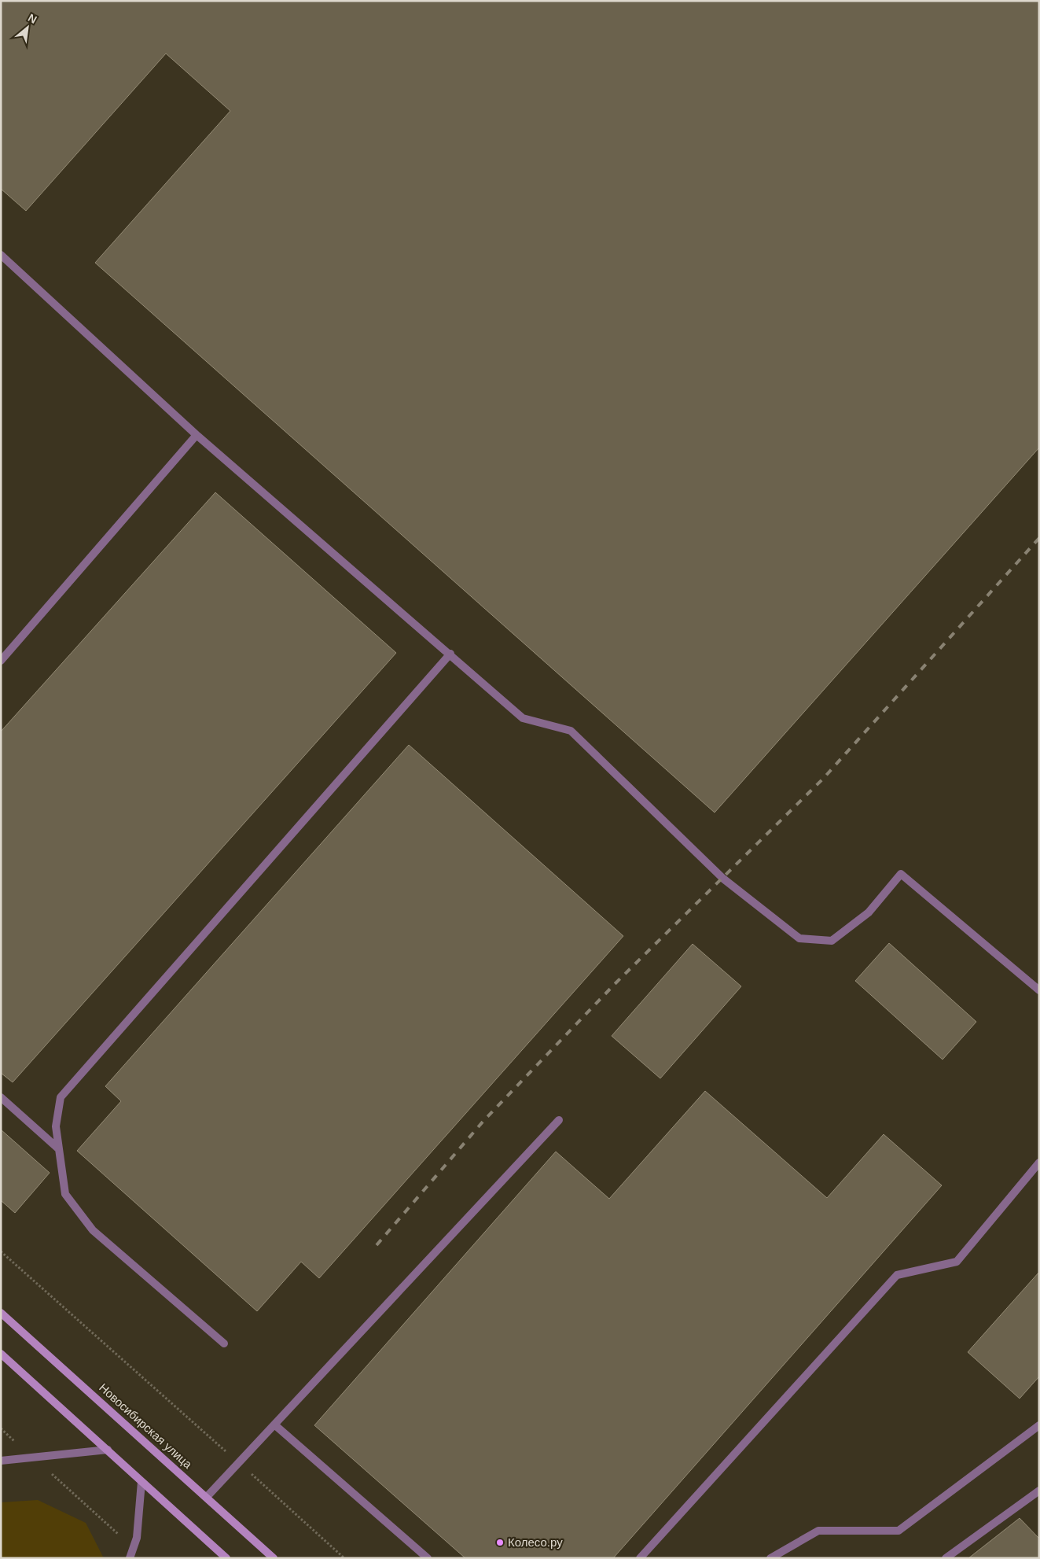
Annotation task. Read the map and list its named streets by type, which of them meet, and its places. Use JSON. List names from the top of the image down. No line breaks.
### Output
{"streets":{"main road":["Новосибирская улица"]},"places":["Колесо.ру"],"north":"top right"}
